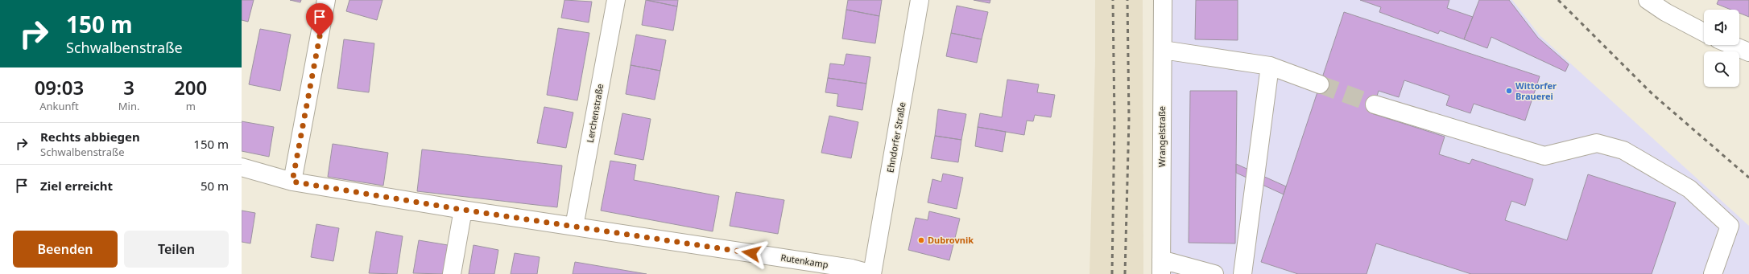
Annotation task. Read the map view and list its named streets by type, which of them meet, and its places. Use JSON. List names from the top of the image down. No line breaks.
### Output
{"streets":{"street":["Lerchenstraße","Wrangelstraße","Ehndorfer Straße","Rutenkamp"]},"crossings":[["Lerchenstraße","Rutenkamp"],["Ehndorfer Straße","Rutenkamp"]],"places":["Wittorfer Brauerei","Dubrovnik"],"page":{"turn":["150 m","Schwalbenstraße"],"eta":["09:03","Ankunft","3","Min.","200","m"],"list":[{"name":"Rechts abbiegen","note":"Schwalbenstraße","value":"150 m"},{"name":"Ziel erreicht","value":"50 m"}],"buttons":["Beenden","Teilen"]}}
